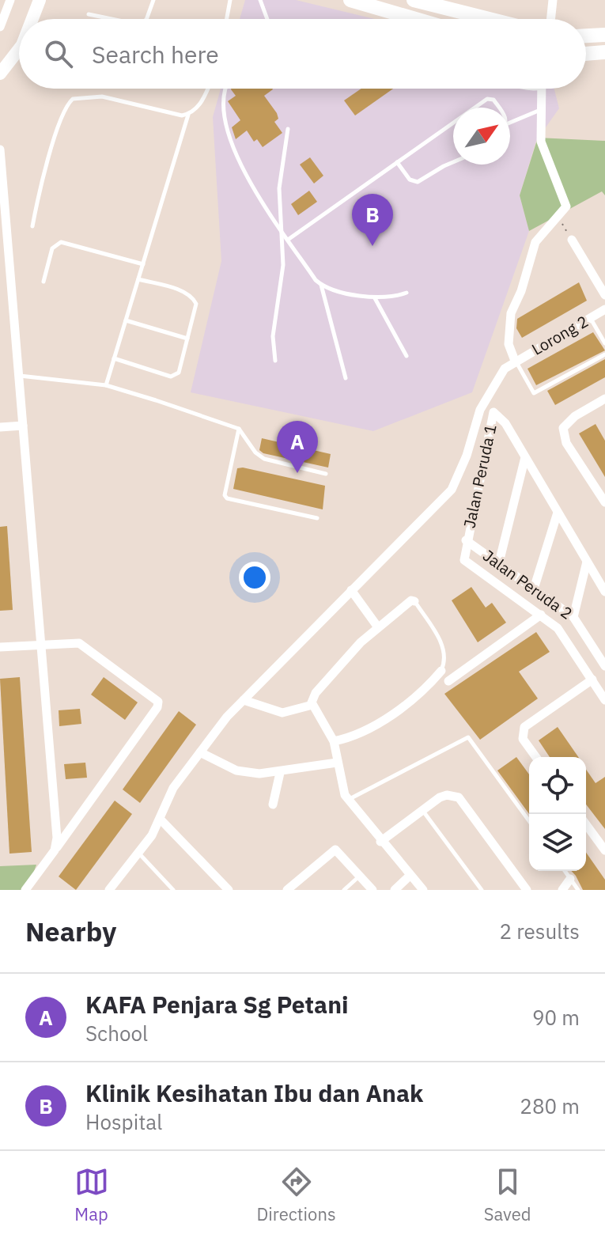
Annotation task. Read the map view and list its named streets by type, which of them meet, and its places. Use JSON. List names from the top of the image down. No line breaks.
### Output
{"streets":{"street":["Lorong 2","Jalan Peruda 1","Jalan Peruda 2"]},"crossings":[["Jalan Peruda 1","Jalan Peruda 2"]],"north":"top right","page":{"search":"Search here","pins":["B","A"],"heading":["Nearby","2 results"],"list":[{"mark":"A","name":"KAFA Penjara Sg Petani","note":"School","value":"90 m"},{"mark":"B","name":"Klinik Kesihatan Ibu dan Anak","note":"Hospital","value":"280 m"}],"nav":["Map","Directions","Saved"]}}
